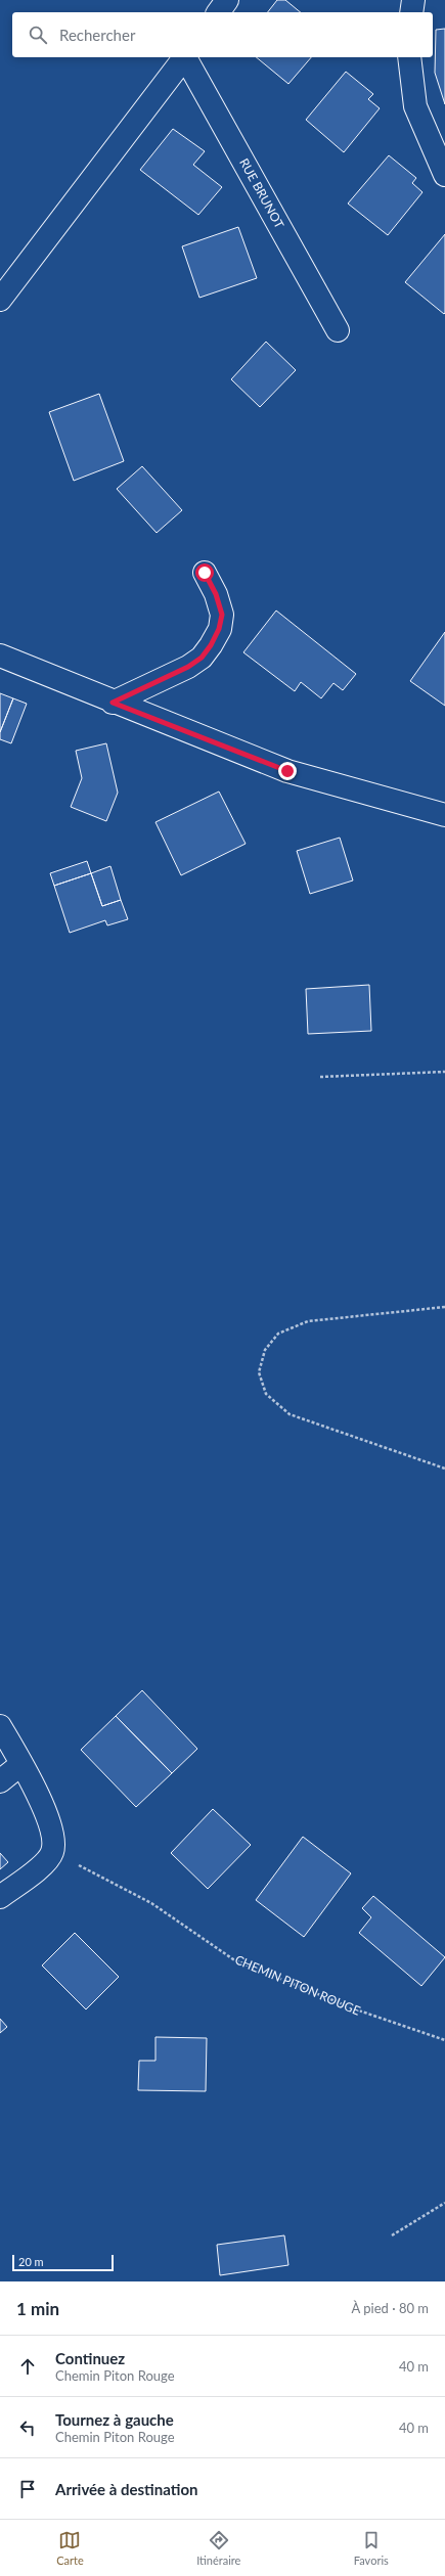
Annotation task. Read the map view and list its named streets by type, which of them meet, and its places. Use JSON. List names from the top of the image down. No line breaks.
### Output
{"streets":{"street":["RUE BRUNOT"],"path":["CHEMIN PITON ROUGE"]},"scale_bar":"20 m","page":{"search":"Rechercher","scale":"20 m","heading":["1 min","À pied · 80 m"],"list":[["Continuez","Chemin Piton Rouge","40 m"],["Tournez à gauche","Chemin Piton Rouge","40 m"],"Arrivée à destination"],"nav":["Carte","Itinéraire","Favoris"]}}
